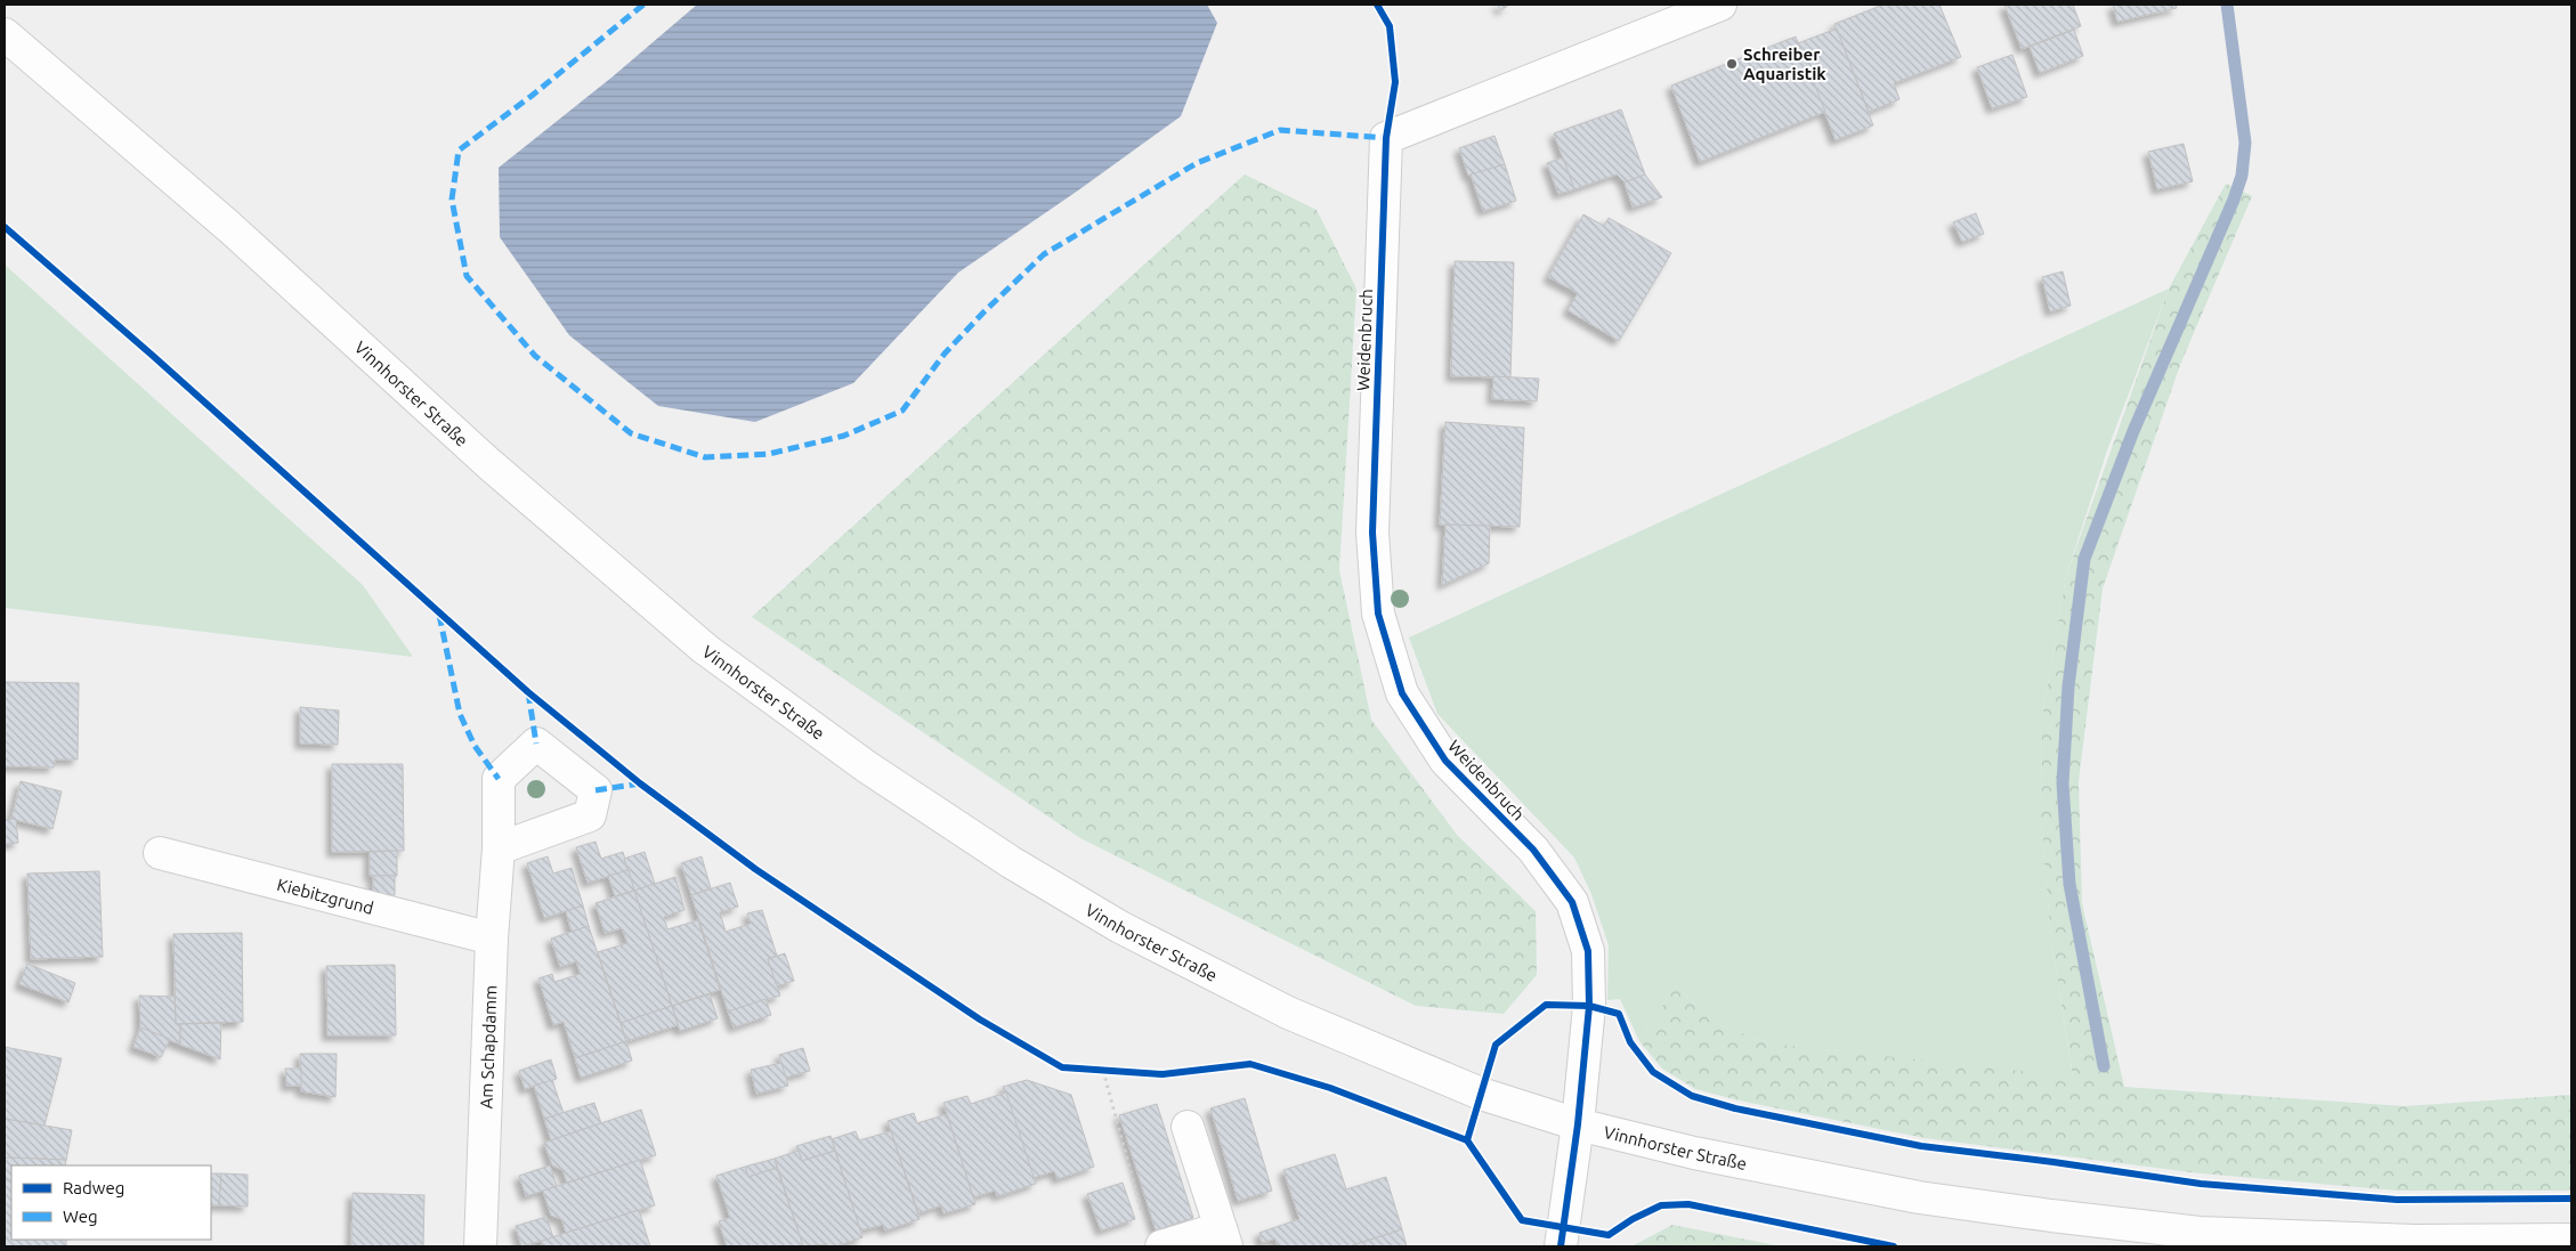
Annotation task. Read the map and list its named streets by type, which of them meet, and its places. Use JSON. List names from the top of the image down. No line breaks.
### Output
{"streets":{"street":["Weidenbruch","Vinnhorster Straße","Kiebitzgrund","Am Schapdamm"]},"crossings":[["Weidenbruch","Vinnhorster Straße"],["Kiebitzgrund","Am Schapdamm"]],"places":["Schreiber Aquaristik"],"legend":["Radweg","Weg"]}
